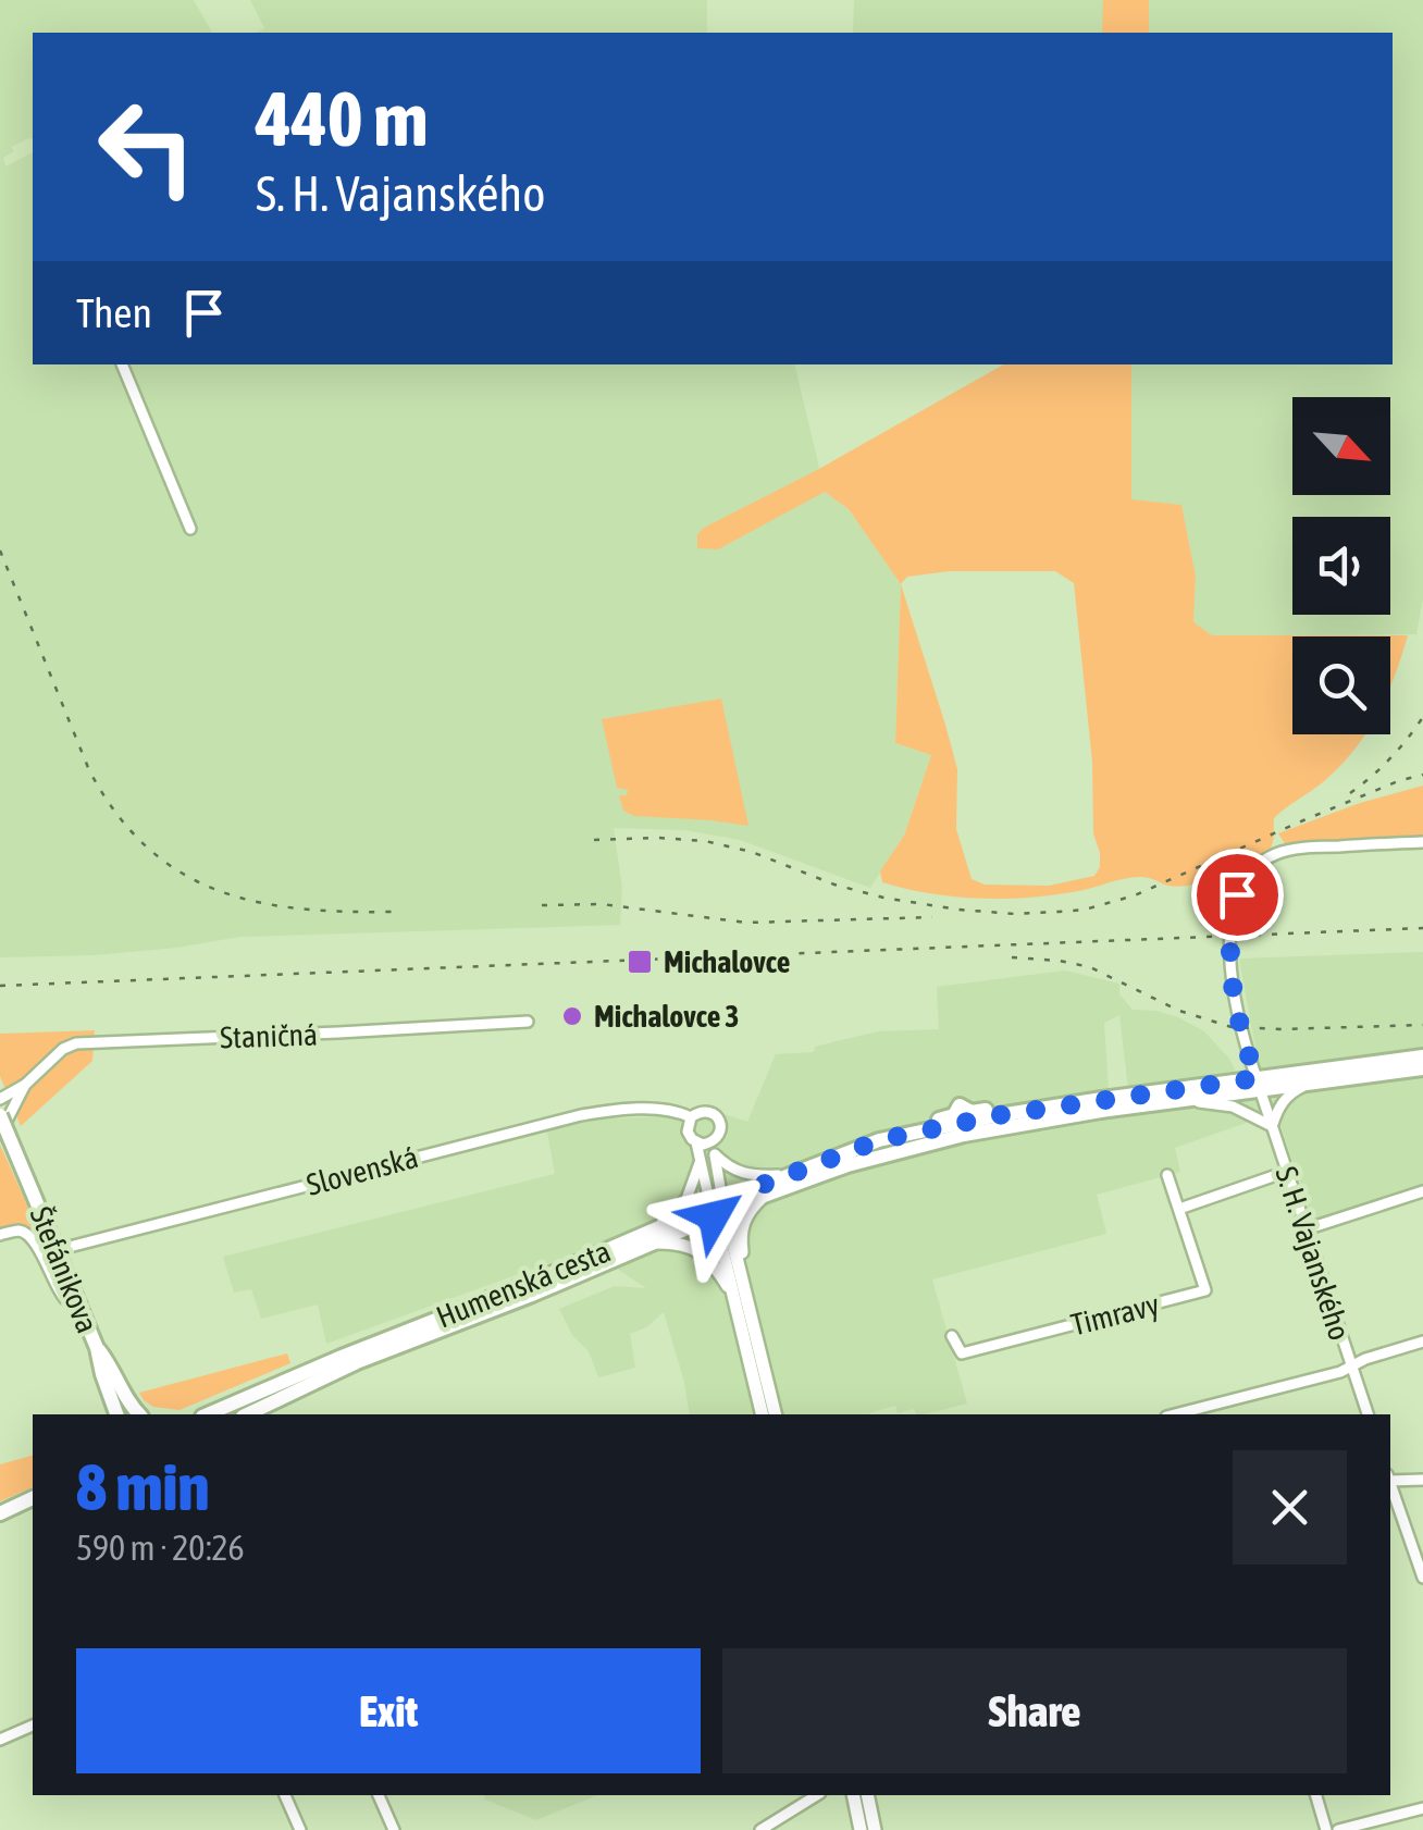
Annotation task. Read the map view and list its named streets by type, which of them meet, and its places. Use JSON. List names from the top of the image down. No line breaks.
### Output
{"streets":{"main road":["Štefánikova","Humenská cesta"],"street":["Staničná","Slovenská","S. H. Vajanského","Timravy"]},"crossings":[["Slovenská","Štefánikova"],["S. H. Vajanského","Humenská cesta"]],"places":{"transit":["Michalovce"],"other":["Michalovce 3"]},"north":"bottom right","page":{"turn":["440 m","S. H. Vajanského"],"then":"Then","heading":["8 min","590 m · 20:26"],"buttons":["Exit","Share"]}}
